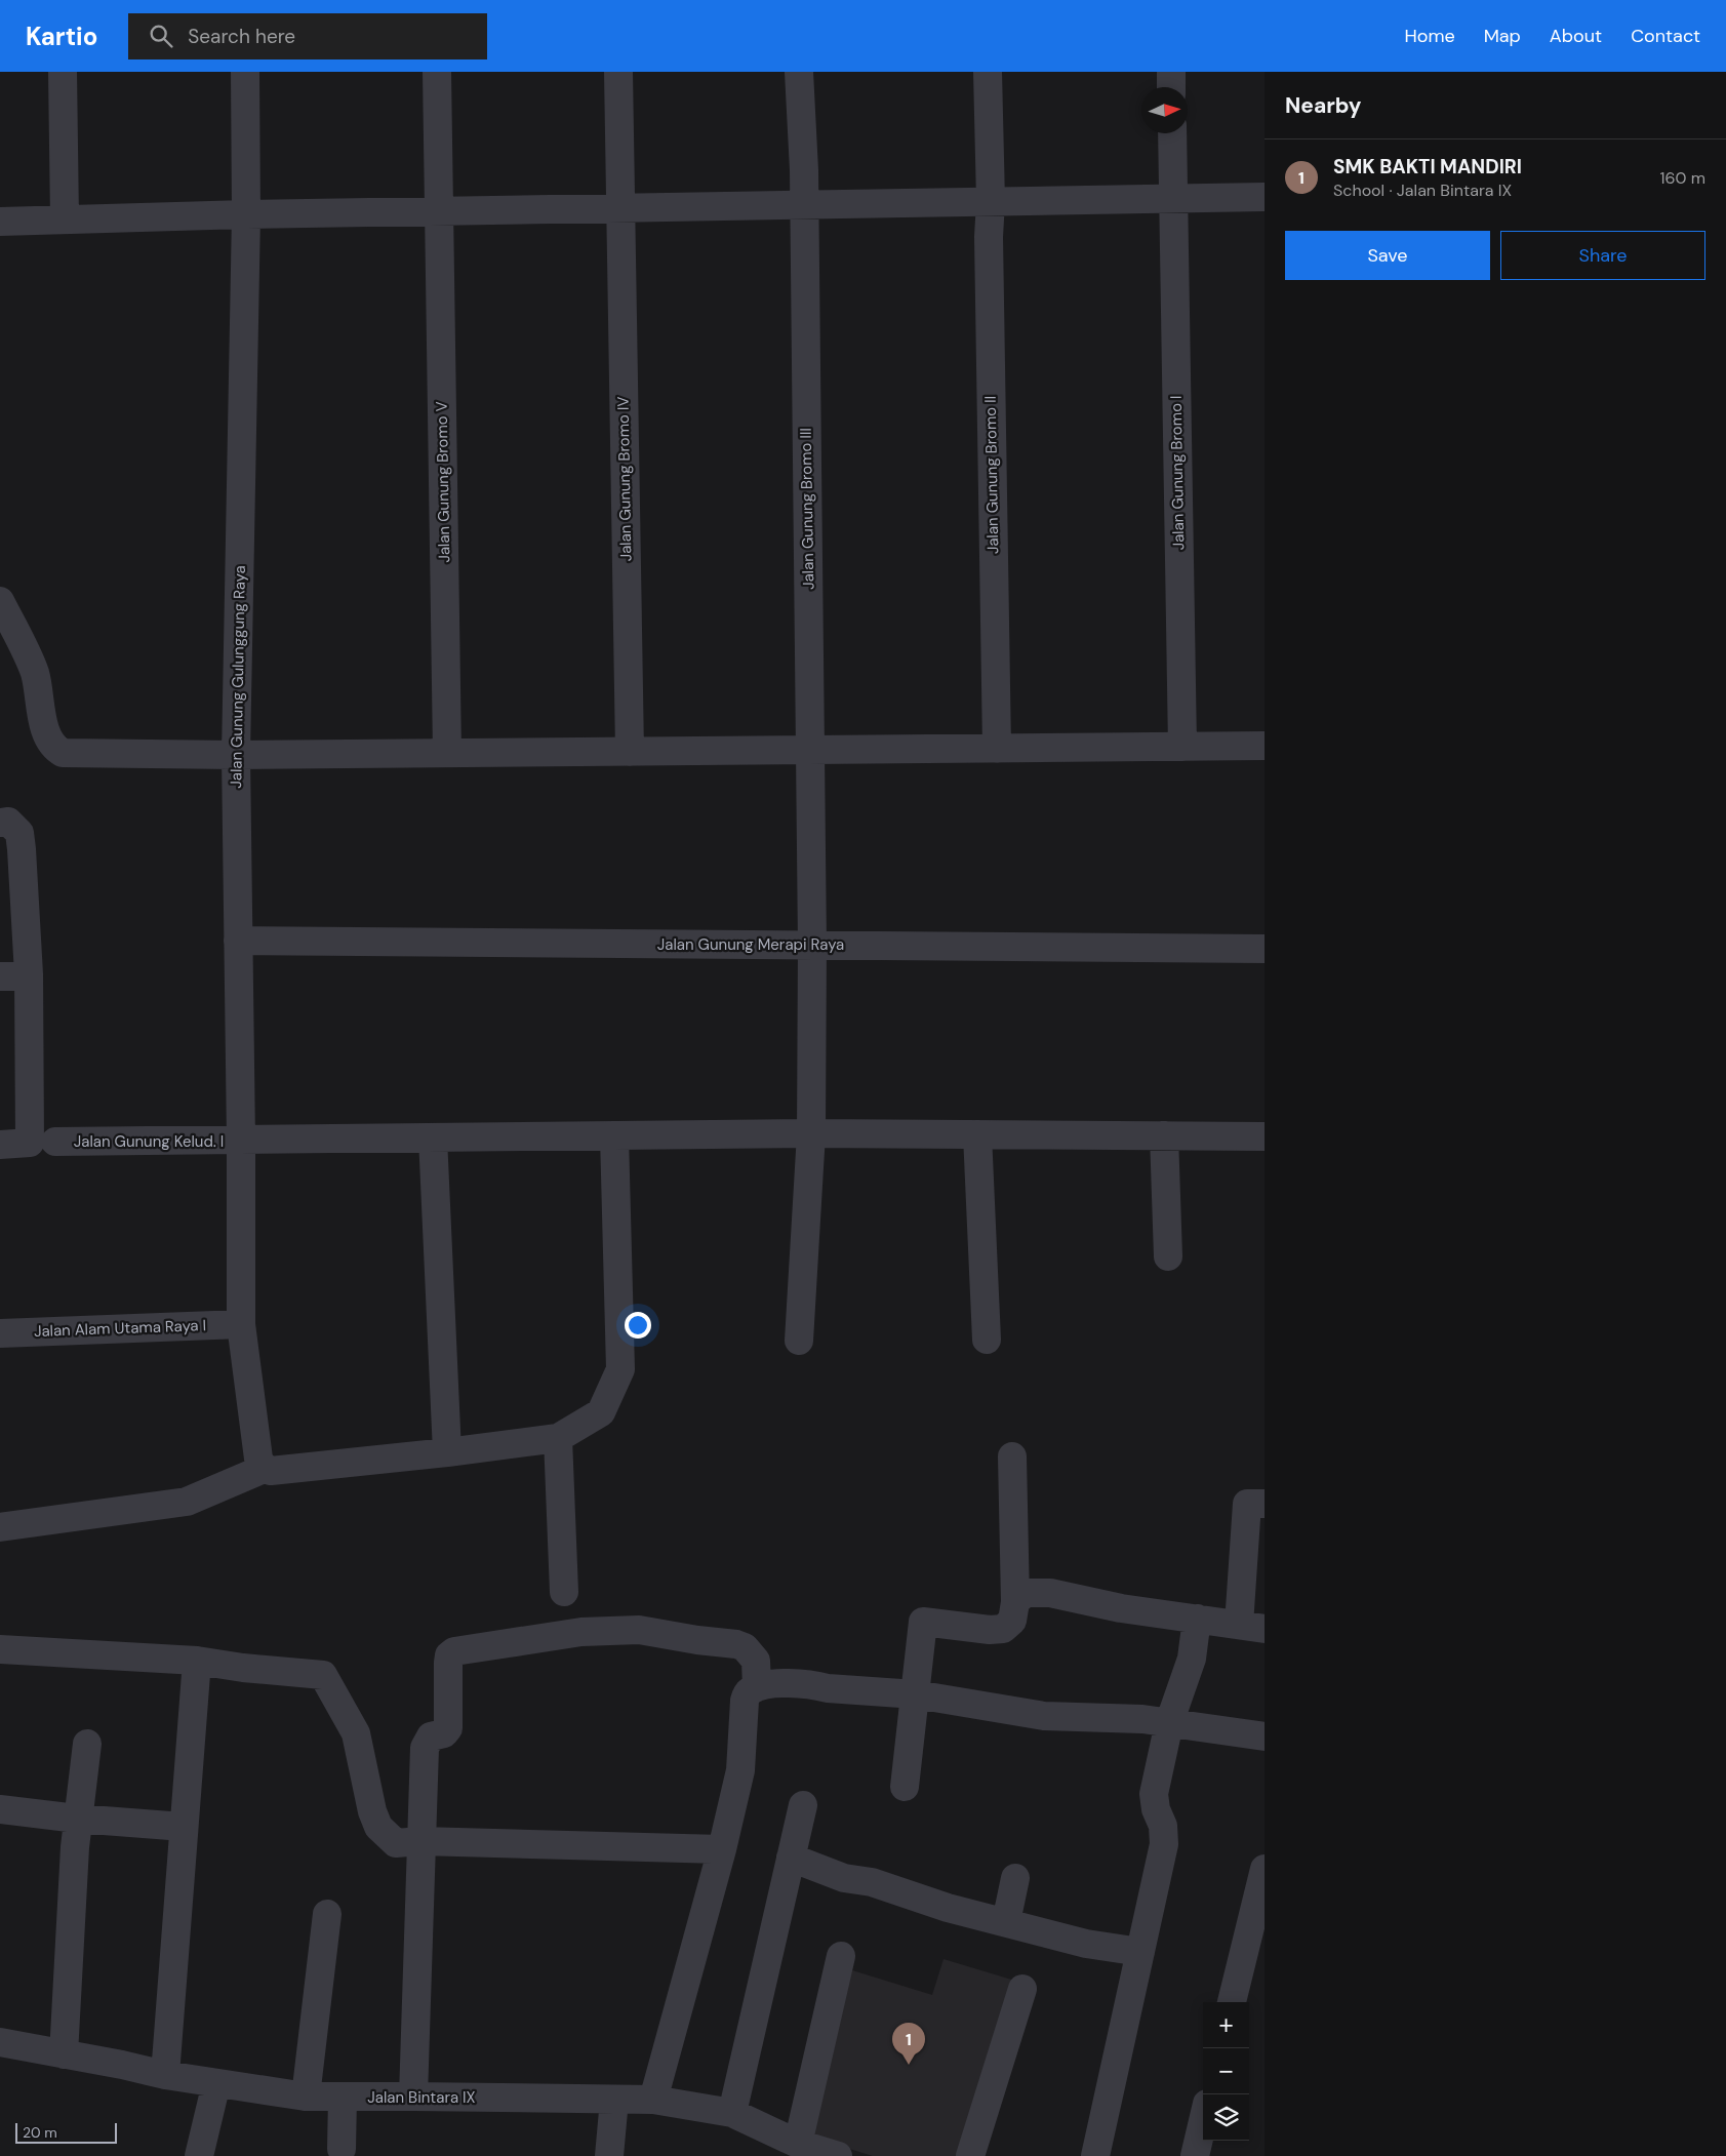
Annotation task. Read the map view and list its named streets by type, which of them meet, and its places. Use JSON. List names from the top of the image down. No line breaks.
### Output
{"streets":{"street":["Jalan Gunung Bromo I","Jalan Gunung Bromo II","Jalan Gunung Bromo IV","Jalan Gunung Bromo V","Jalan Gunung Bromo III","Jalan Gunung Gulunggung Raya","Jalan Gunung Merapi Raya","Jalan Gunung Kelud. I","Jalan Alam Utama Raya I","Jalan Bintara IX"]},"crossings":[["Jalan Gunung Bromo III","Jalan Gunung Merapi Raya"],["Jalan Gunung Bromo III","Jalan Gunung Kelud. I"],["Jalan Gunung Gulunggung Raya","Jalan Gunung Merapi Raya"],["Jalan Gunung Gulunggung Raya","Jalan Gunung Kelud. I"],["Jalan Gunung Gulunggung Raya","Jalan Alam Utama Raya I"]],"scale_bar":"20 m","north":"right","page":{"header":"Kartio","search":"Search here","nav":["Home","Map","About","Contact"],"heading":"Nearby","list":[{"mark":"1","name":"SMK BAKTI MANDIRI","note":"School · Jalan Bintara IX","value":"160 m"}],"buttons":["Save","Share"],"map_buttons":["+","−"],"pins":"1","scale":"20 m"}}
